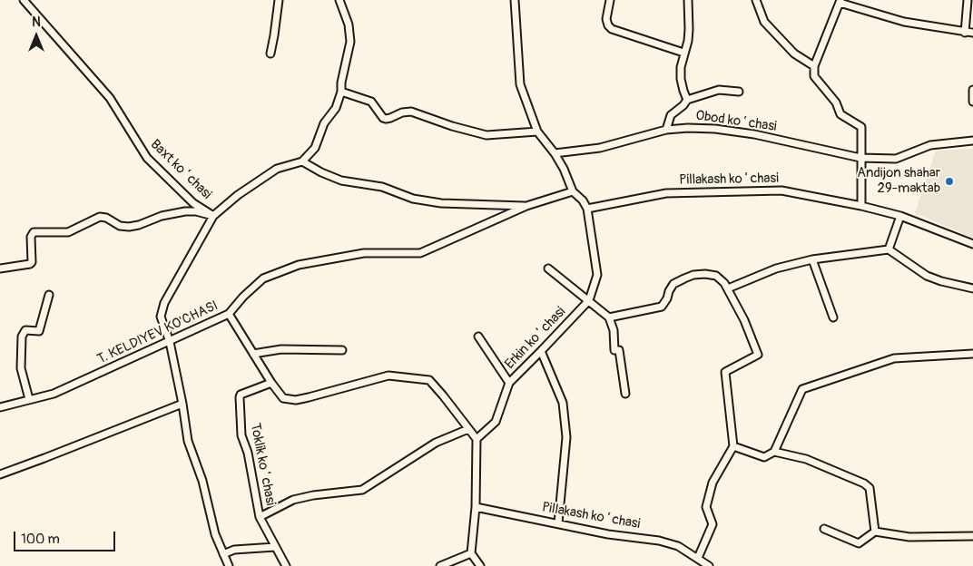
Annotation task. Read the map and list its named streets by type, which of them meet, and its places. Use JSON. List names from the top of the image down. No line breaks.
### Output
{"streets":{"street":["Obod koʻchasi","Baxt koʻchasi","Pillakash koʻchasi","T. KELDIYEV KO'CHASI","Erkin koʻchasi","Toklik koʻchasi"]},"crossings":[["Baxt koʻchasi","T. KELDIYEV KO'CHASI"],["Pillakash koʻchasi","Erkin koʻchasi"]],"places":["Andijon shahar 29-maktab"],"scale_bar":"100 m","north":"top"}
